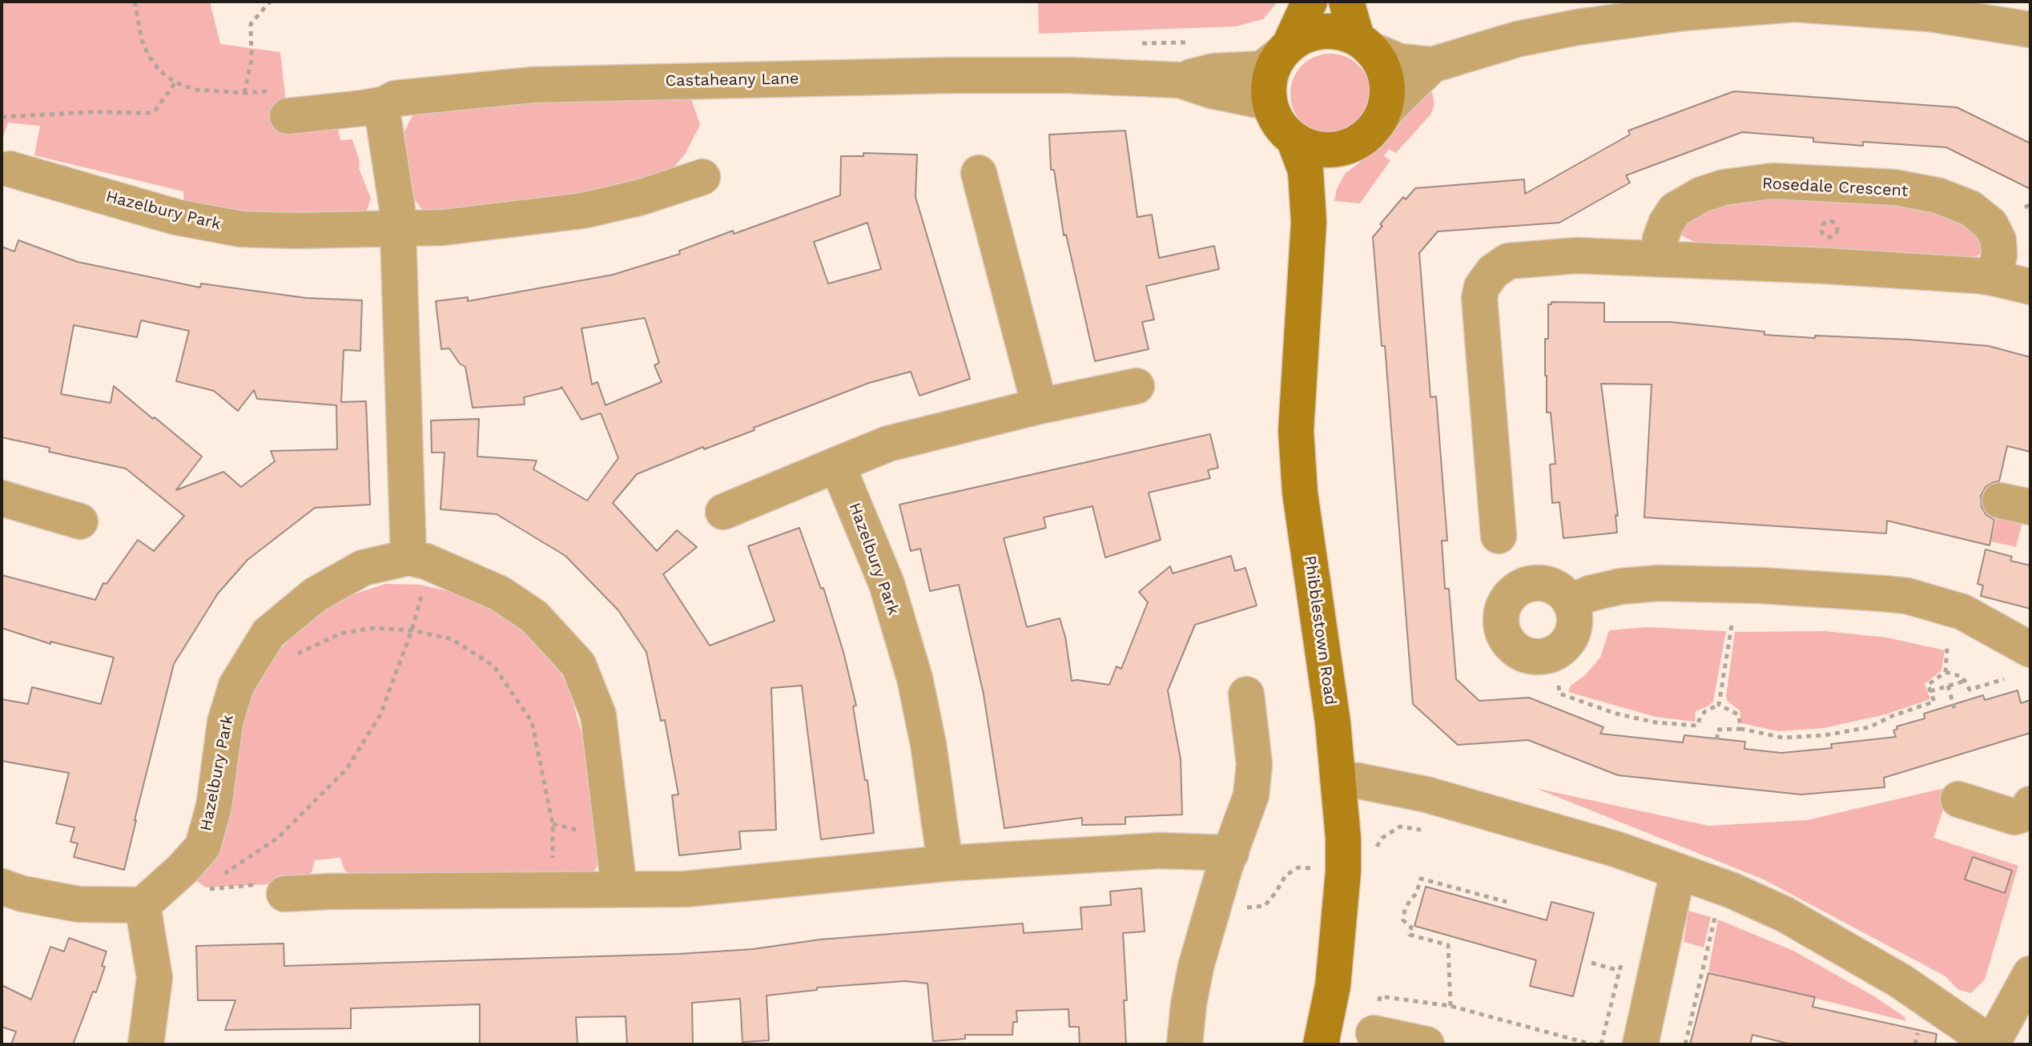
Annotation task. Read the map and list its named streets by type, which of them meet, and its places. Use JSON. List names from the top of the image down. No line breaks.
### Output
{"streets":{"street":["Castaheany Lane","Rosedale Crescent","Hazelbury Park","Phibblestown Road"]},"crossings":[["Castaheany Lane","Phibblestown Road"]]}
